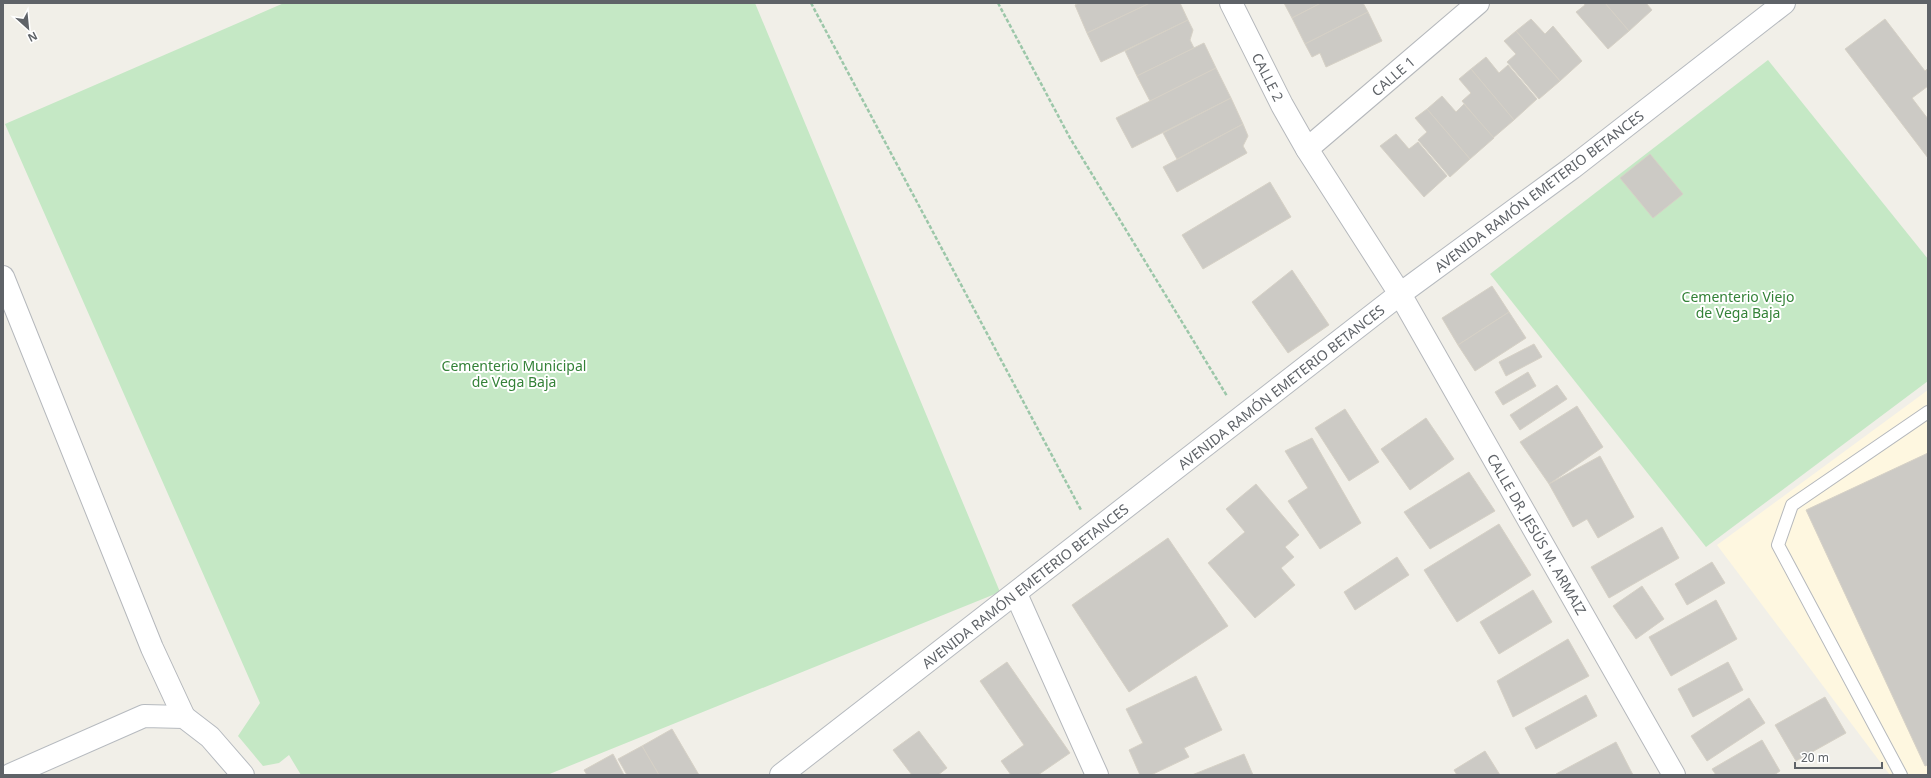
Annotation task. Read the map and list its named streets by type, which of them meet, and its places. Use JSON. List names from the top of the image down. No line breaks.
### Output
{"streets":{"street":["CALLE 1","CALLE 2","AVENIDA RAMÓN EMETERIO BETANCES","CALLE DR. JESÚS M. ARMAIZ"]},"crossings":[["CALLE 1","CALLE 2"],["CALLE 2","AVENIDA RAMÓN EMETERIO BETANCES"],["CALLE 2","CALLE DR. JESÚS M. ARMAIZ"],["AVENIDA RAMÓN EMETERIO BETANCES","CALLE DR. JESÚS M. ARMAIZ"]],"parks":["Cementerio Viejo de Vega Baja","Cementerio Municipal de Vega Baja"],"scale_bar":"20 m","north":"bottom right"}
